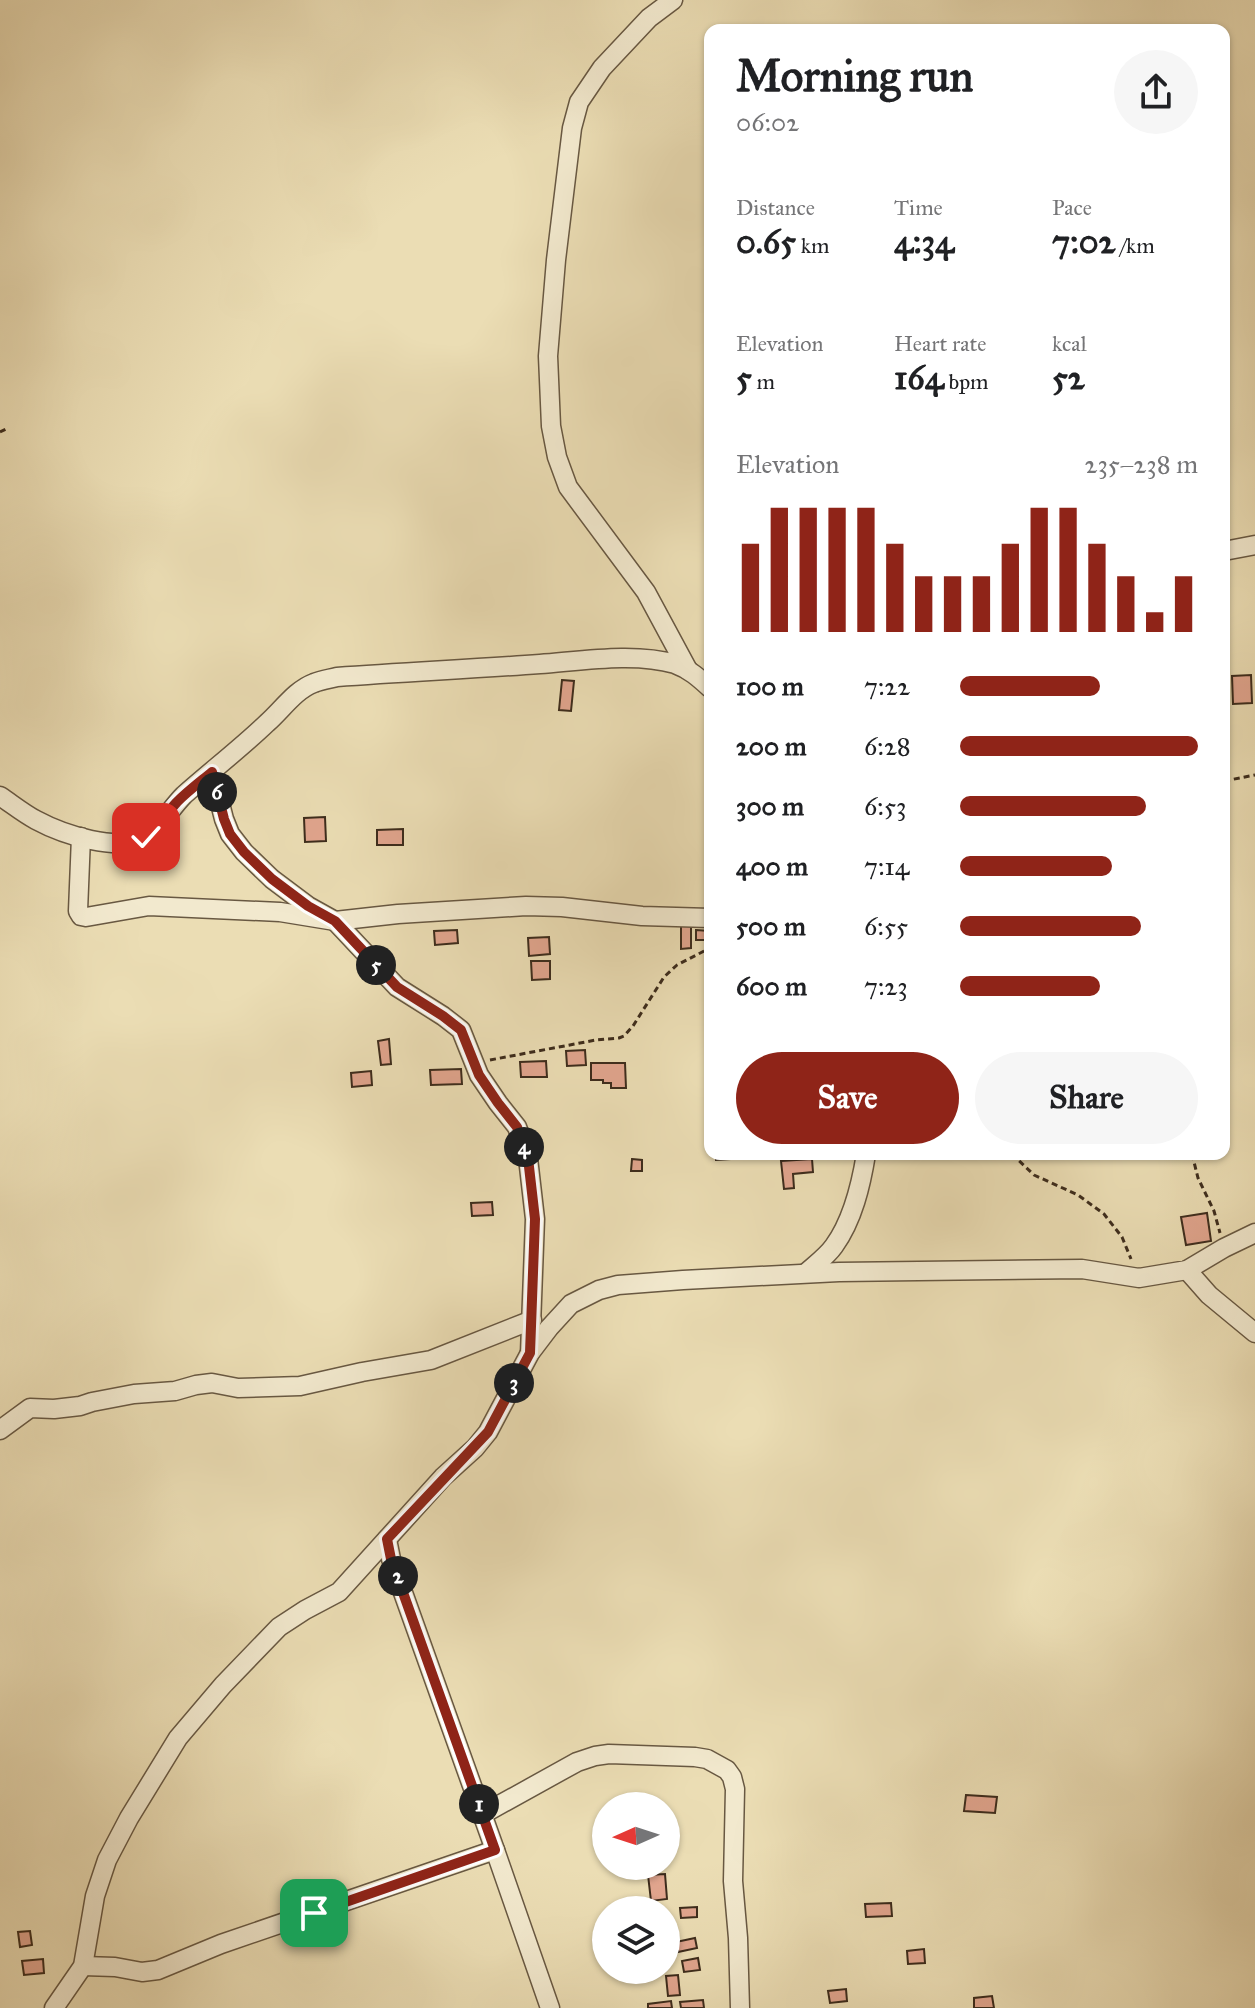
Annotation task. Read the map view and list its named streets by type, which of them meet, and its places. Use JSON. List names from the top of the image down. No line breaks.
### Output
{"north":"left","page":{"heading":["Morning run","06:02"],"stats":[["Distance","0.65 km"],["Time","4:34"],["Pace","7:02 /km"],["Elevation","5 m"],["Heart rate","164 bpm"],["kcal","52"]],"chart":["Elevation","235–238 m"],"list":[{"name":"100 m","note":"7:22"},{"name":"200 m","note":"6:28"},{"name":"300 m","note":"6:53"},{"name":"400 m","note":"7:14"},{"name":"500 m","note":"6:55"},{"name":"600 m","note":"7:23"}],"pins":["6","5","4","3","2","1"],"buttons":["Save","Share"]}}
